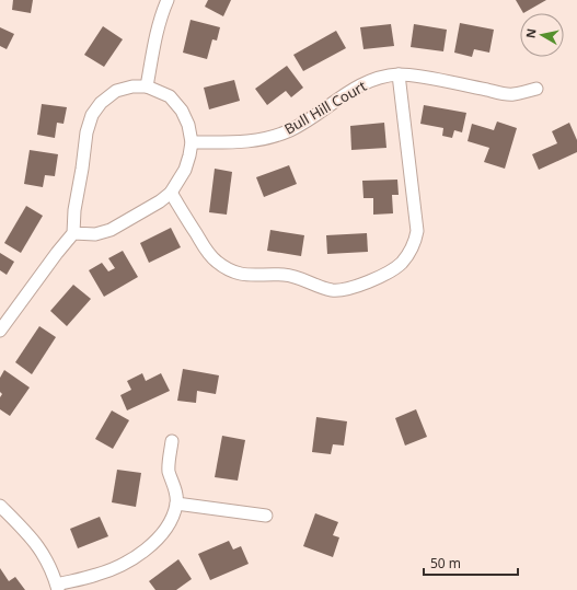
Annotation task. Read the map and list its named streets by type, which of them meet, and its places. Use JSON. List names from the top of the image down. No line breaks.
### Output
{"streets":{"street":["Bull Hill Court"]},"scale_bar":"50 m","north":"left"}
